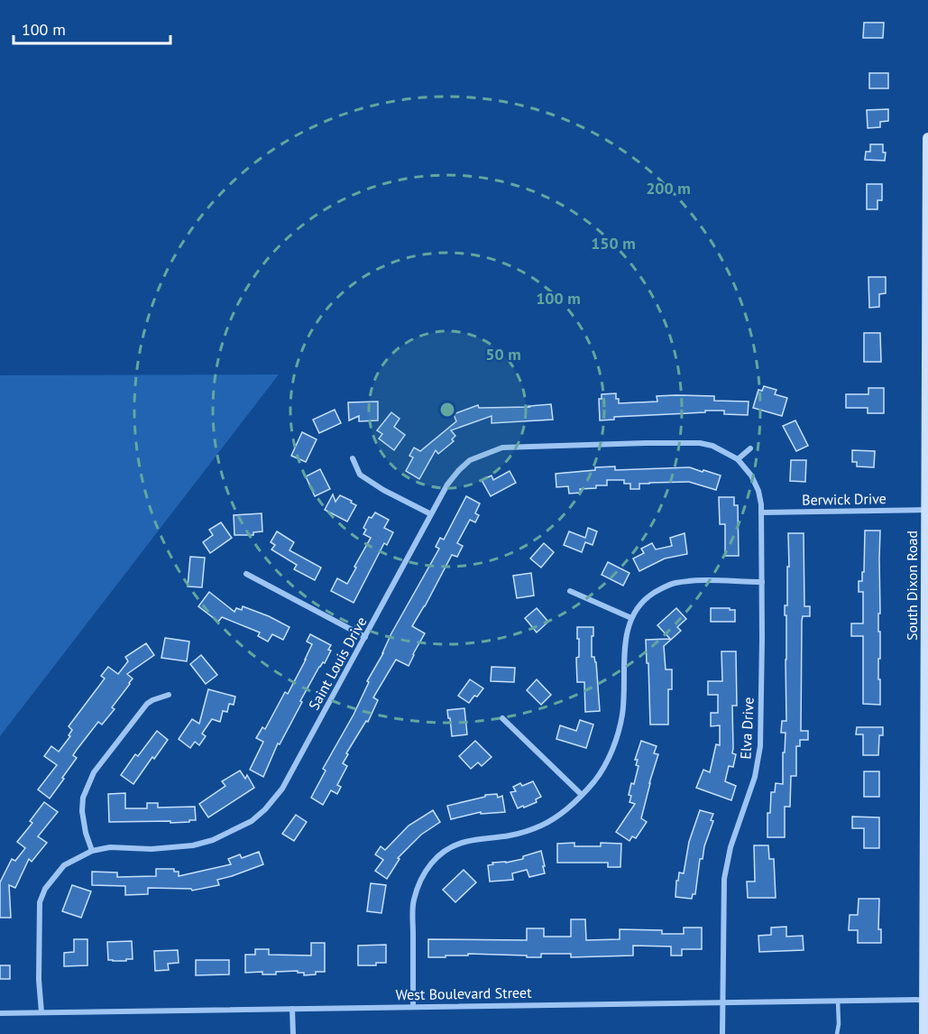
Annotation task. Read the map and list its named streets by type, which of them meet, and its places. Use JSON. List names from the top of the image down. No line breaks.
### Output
{"streets":{"main road":["South Dixon Road"],"street":["Berwick Drive","Saint Louis Drive","Elva Drive","West Boulevard Street"]},"crossings":[["Berwick Drive","South Dixon Road"],["Berwick Drive","Elva Drive"],["South Dixon Road","West Boulevard Street"],["Saint Louis Drive","Elva Drive"],["Saint Louis Drive","West Boulevard Street"],["Elva Drive","West Boulevard Street"]],"scale_bar":"100 m","rings":["200 m","150 m","100 m","50 m"]}
